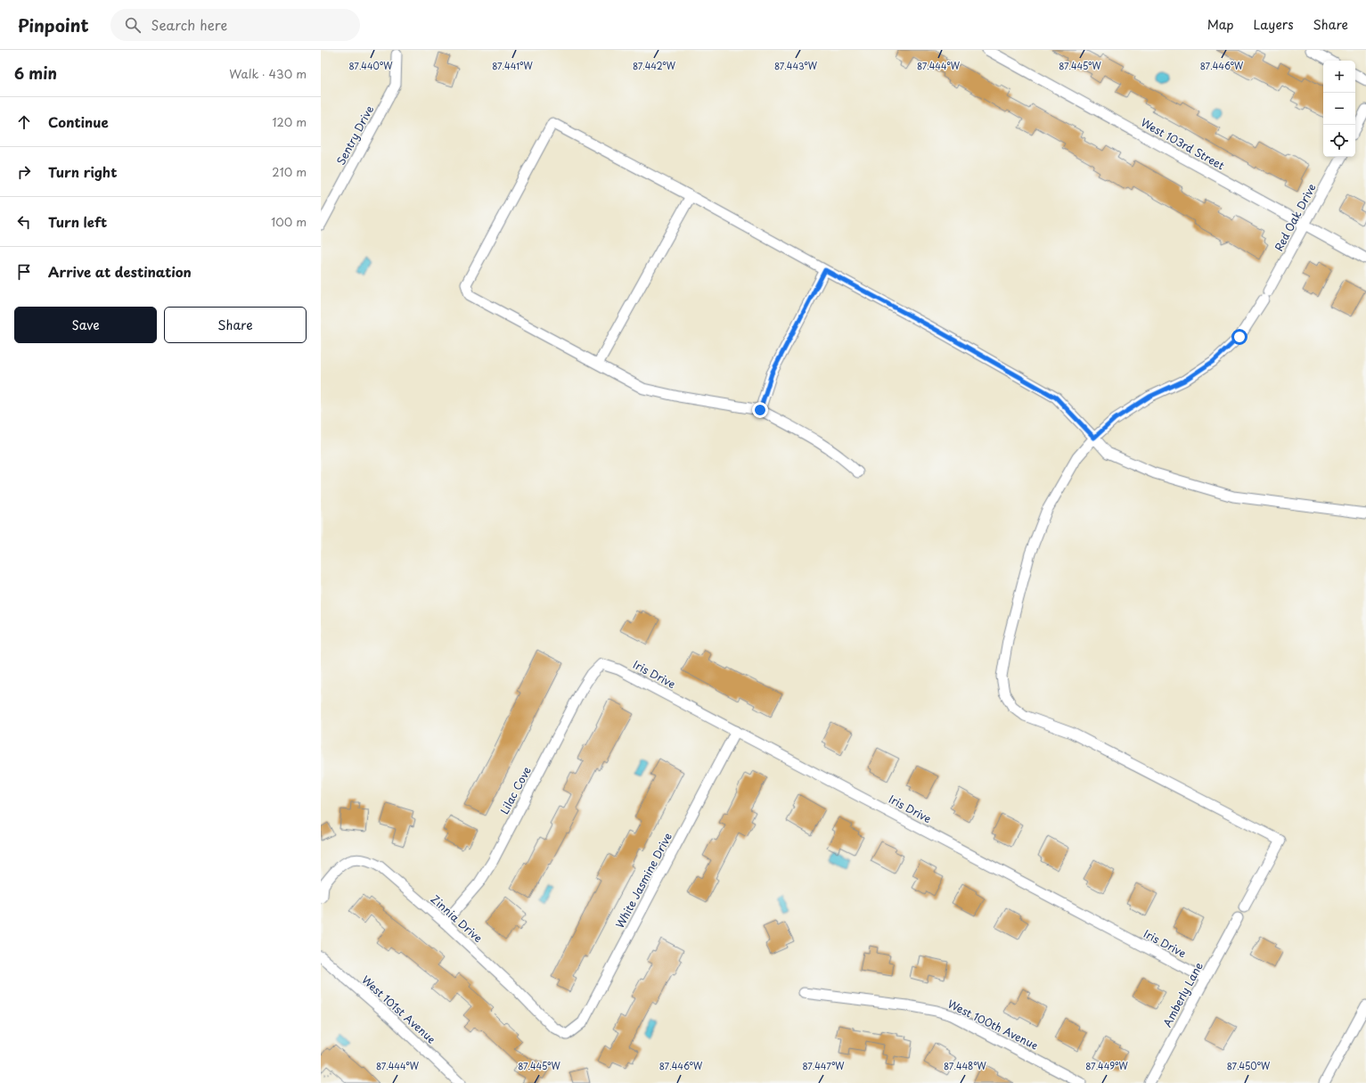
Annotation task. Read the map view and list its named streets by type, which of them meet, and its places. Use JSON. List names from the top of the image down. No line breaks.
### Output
{"streets":{"street":["Sentry Drive","West 103rd Street","Red Oak Drive","Iris Drive","Lilac Cove","White Jasmine Drive","Zinnia Drive","Amberly Lane","West 101st Avenue","West 100th Avenue"]},"crossings":[["West 103rd Street","Red Oak Drive"],["Iris Drive","Lilac Cove"],["Iris Drive","White Jasmine Drive"],["Iris Drive","Amberly Lane"],["Lilac Cove","Zinnia Drive"],["White Jasmine Drive","Zinnia Drive"]],"page":{"header":"Pinpoint","search":"Search here","nav":["Map","Layers","Share"],"heading":["6 min","Walk · 430 m"],"map_buttons":["+","−"],"list":[["Continue","120 m"],["Turn right","210 m"],["Turn left","100 m"],"Arrive at destination"],"buttons":["Save","Share"]},"coordinates":["87.440°W","87.441°W","87.442°W","87.443°W","87.444°W","87.445°W","87.446°W","87.447°W","87.448°W","87.449°W","87.450°W"]}
